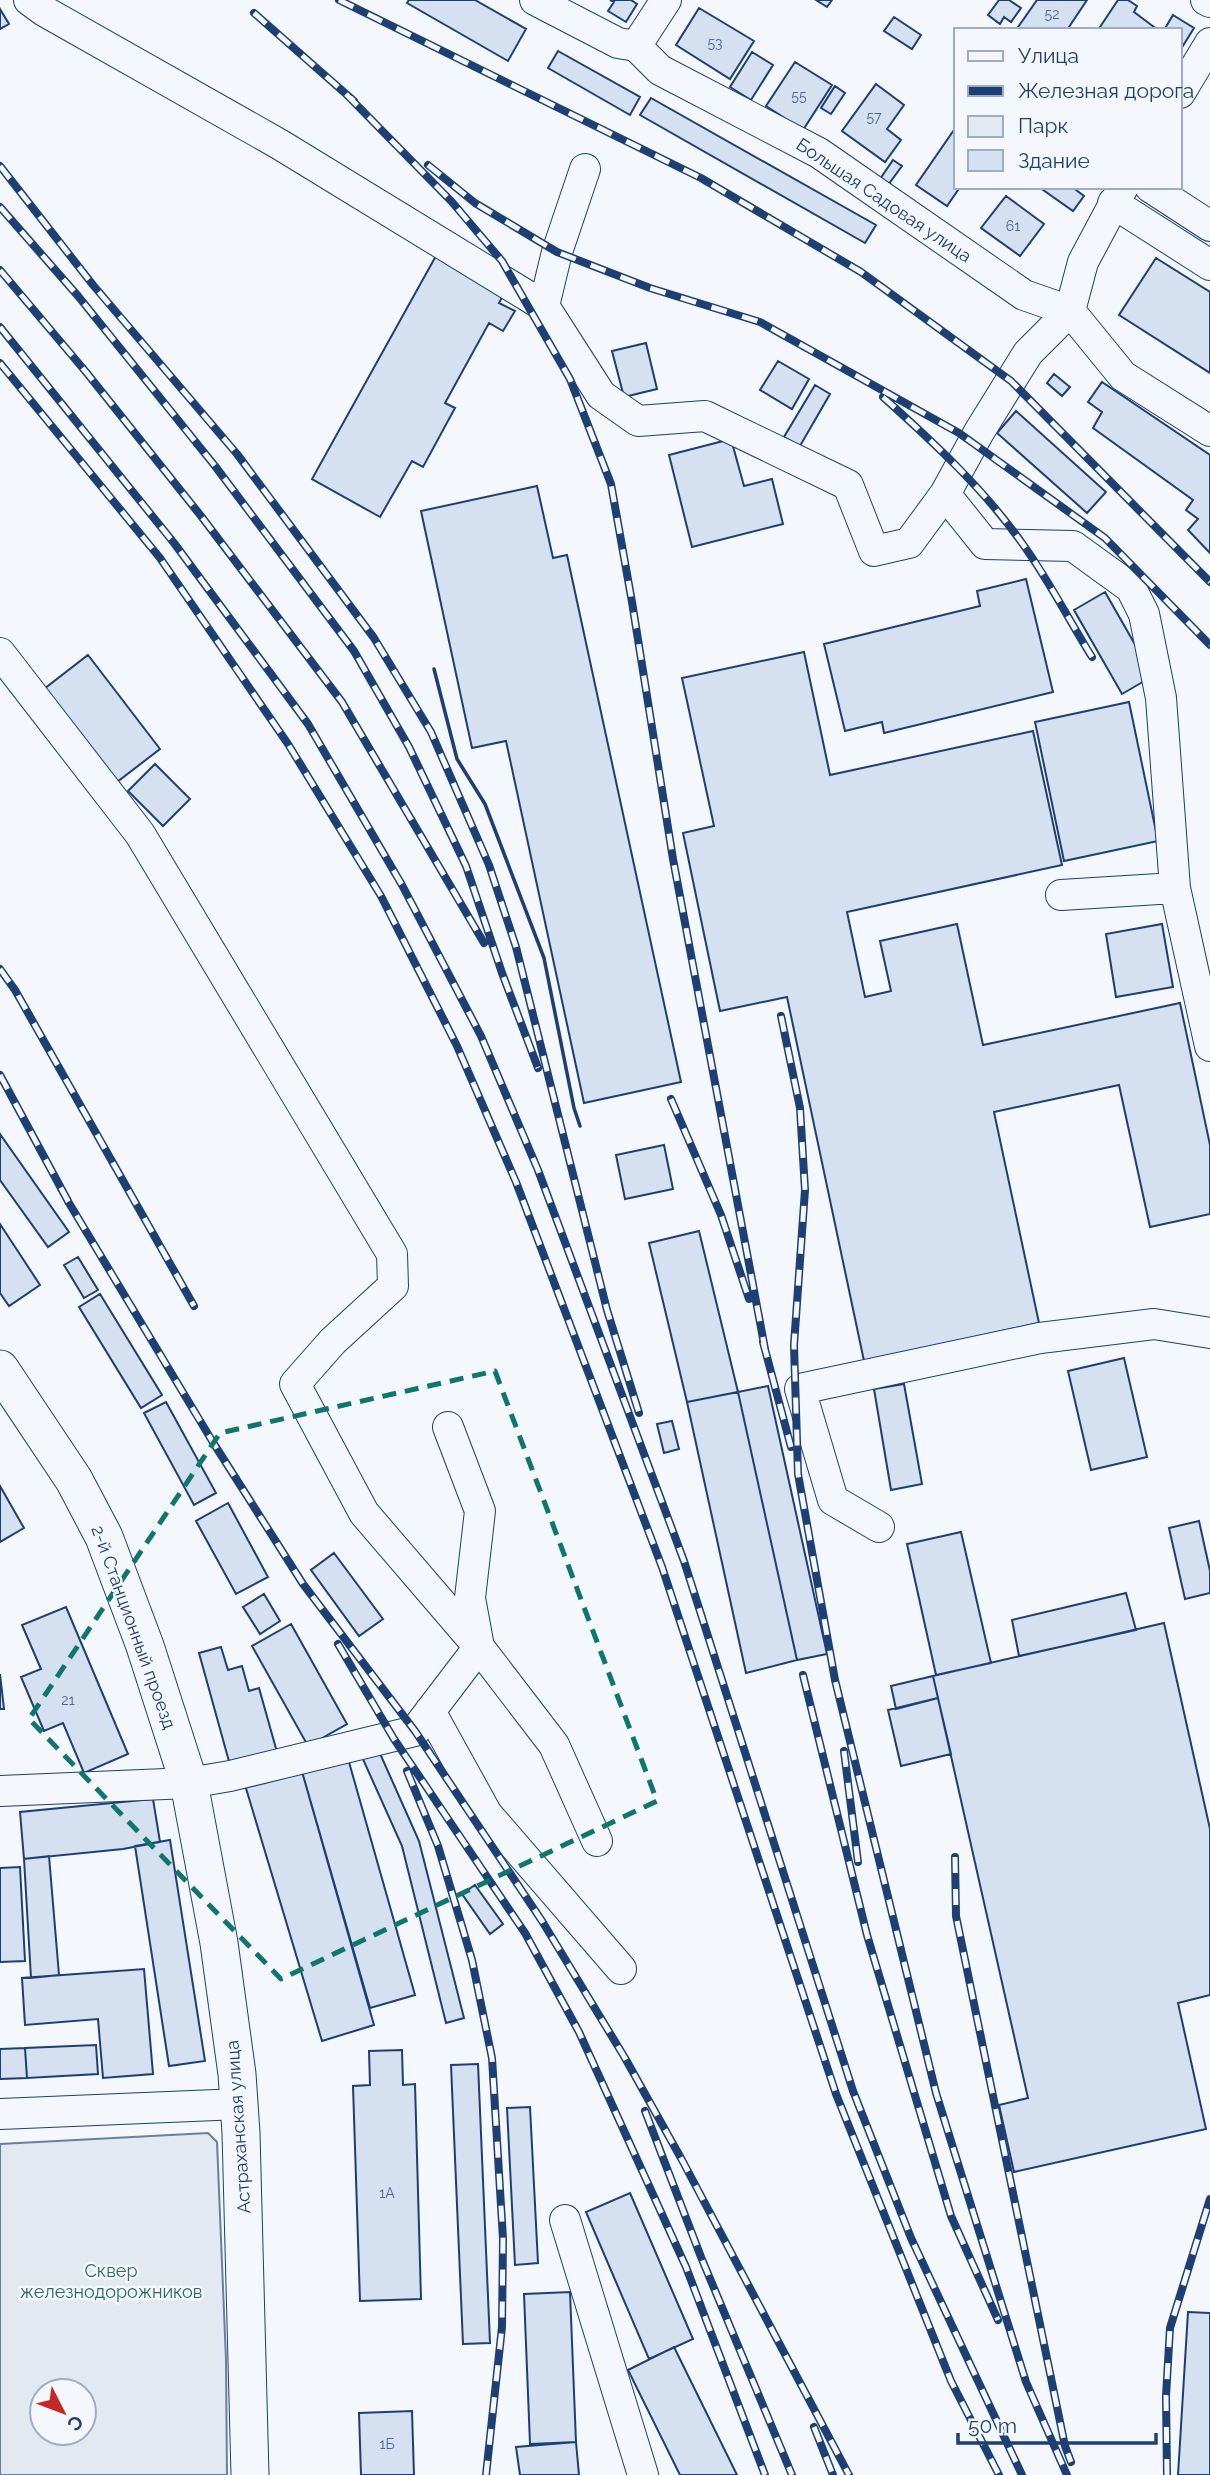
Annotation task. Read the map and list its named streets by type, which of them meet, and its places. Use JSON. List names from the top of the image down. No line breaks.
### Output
{"streets":{"main road":["2-й Станционный проезд","Астраханская улица"],"street":["Большая Садовая улица"]},"crossings":[["2-й Станционный проезд","Астраханская улица"]],"parks":["Сквер железнодорожников"],"house_numbers":["52","53","55","57","61","21","1А","1Б"],"legend":["Улица","Железная дорога","Парк","Здание"],"scale_bar":"50 m","north":"bottom right"}
